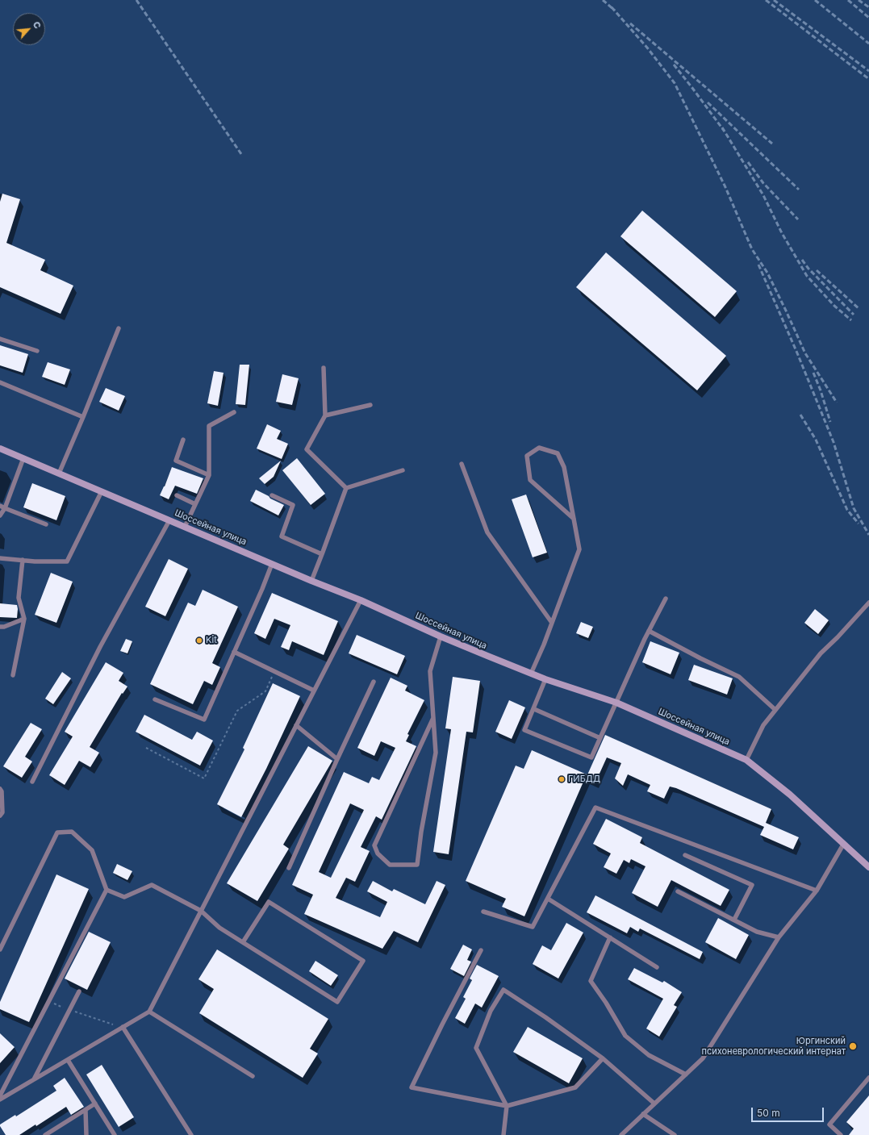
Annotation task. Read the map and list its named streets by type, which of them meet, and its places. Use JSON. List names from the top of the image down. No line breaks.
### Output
{"streets":{"main road":["Шоссейная улица"]},"places":["Kit","ГИБДД","Юргинский психоневрологический интернат"],"scale_bar":"50 m","north":"top right"}
